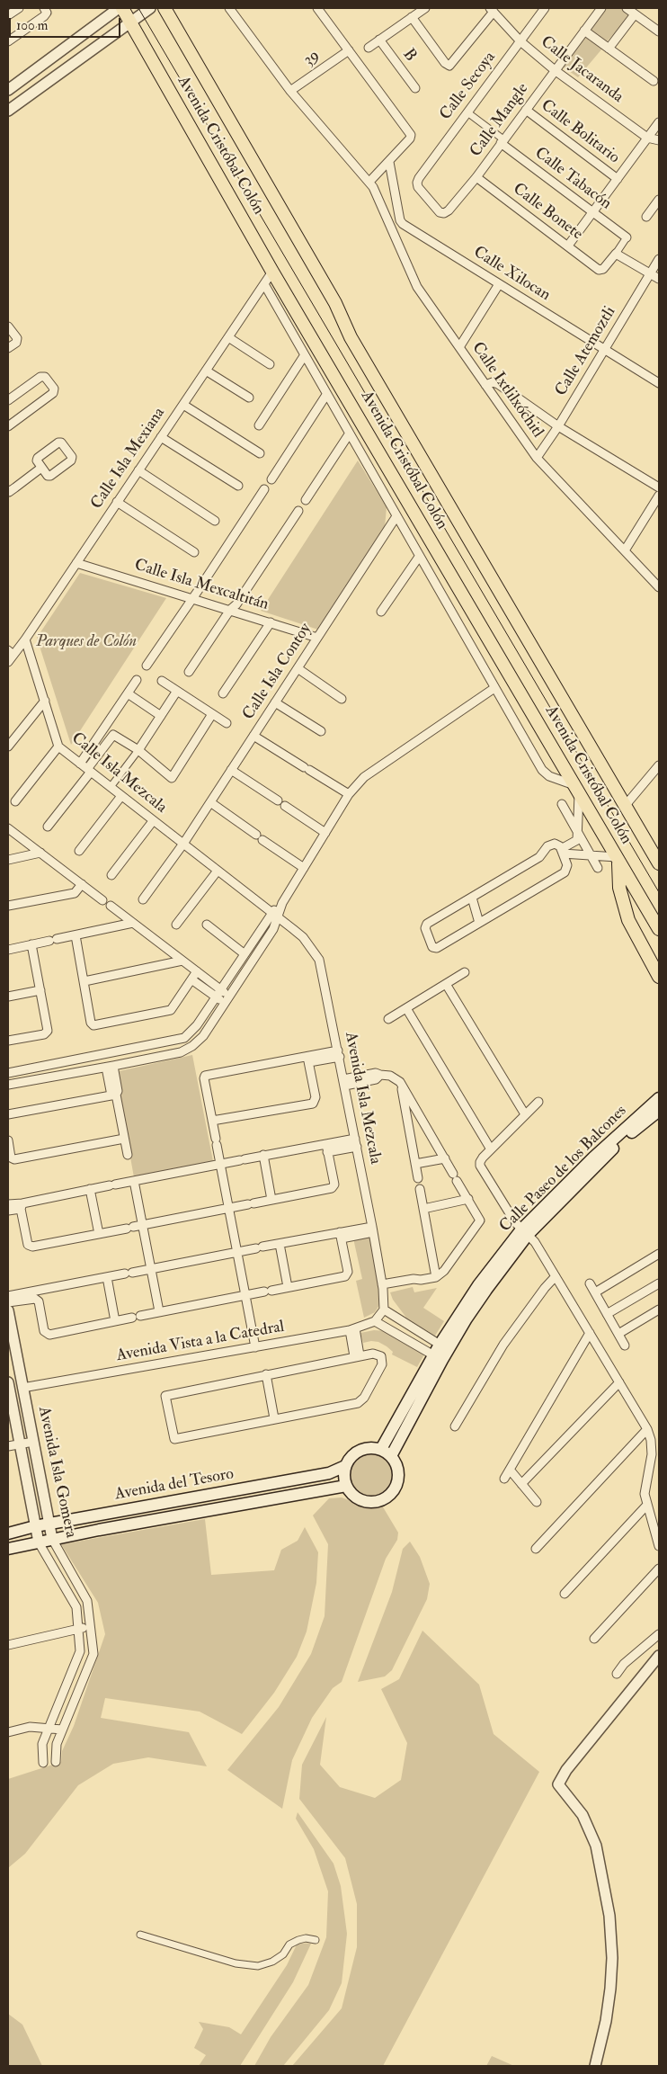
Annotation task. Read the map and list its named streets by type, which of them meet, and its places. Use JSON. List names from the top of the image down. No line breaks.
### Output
{"streets":{"main road":["Avenida Cristóbal Colón","Calle Paseo de los Balcones","Avenida del Tesoro"],"street":["B","39","Calle Jacaranda","Calle Secoya","Calle Mangle","Calle Bolitario","Calle Tabacón","Calle Bonete","Calle Xilocan","Calle Atemoztli","Calle Ixtlilxóchitl","Calle Isla Mexiana","Calle Isla Mexcaltitán","Calle Isla Contoy","Calle Isla Mezcala","Avenida Isla Mezcala","Avenida Vista a la Catedral","Avenida Isla Gomera"]},"crossings":[["39","Calle Ixtlilxóchitl"],["Calle Jacaranda","Calle Secoya"],["Calle Jacaranda","Calle Mangle"],["Calle Secoya","Calle Mangle"],["Calle Secoya","Calle Tabacón"],["Calle Mangle","Calle Bolitario"],["Calle Mangle","Calle Tabacón"],["Calle Mangle","Calle Bonete"],["Avenida Cristóbal Colón","Calle Isla Mexiana"],["Calle Xilocan","Calle Atemoztli"],["Calle Atemoztli","Calle Ixtlilxóchitl"],["Calle Isla Mexiana","Calle Isla Mexcaltitán"],["Calle Isla Mexiana","Calle Isla Mezcala"],["Calle Isla Mexcaltitán","Calle Isla Contoy"],["Calle Isla Contoy","Calle Isla Mezcala"],["Calle Isla Mezcala","Avenida Isla Mezcala"],["Avenida Isla Mezcala","Avenida Vista a la Catedral"],["Calle Paseo de los Balcones","Avenida del Tesoro"],["Avenida Vista a la Catedral","Avenida Isla Gomera"],["Avenida Isla Gomera","Avenida del Tesoro"]],"parks":["Parques de Colón"],"scale_bar":"100 m"}
